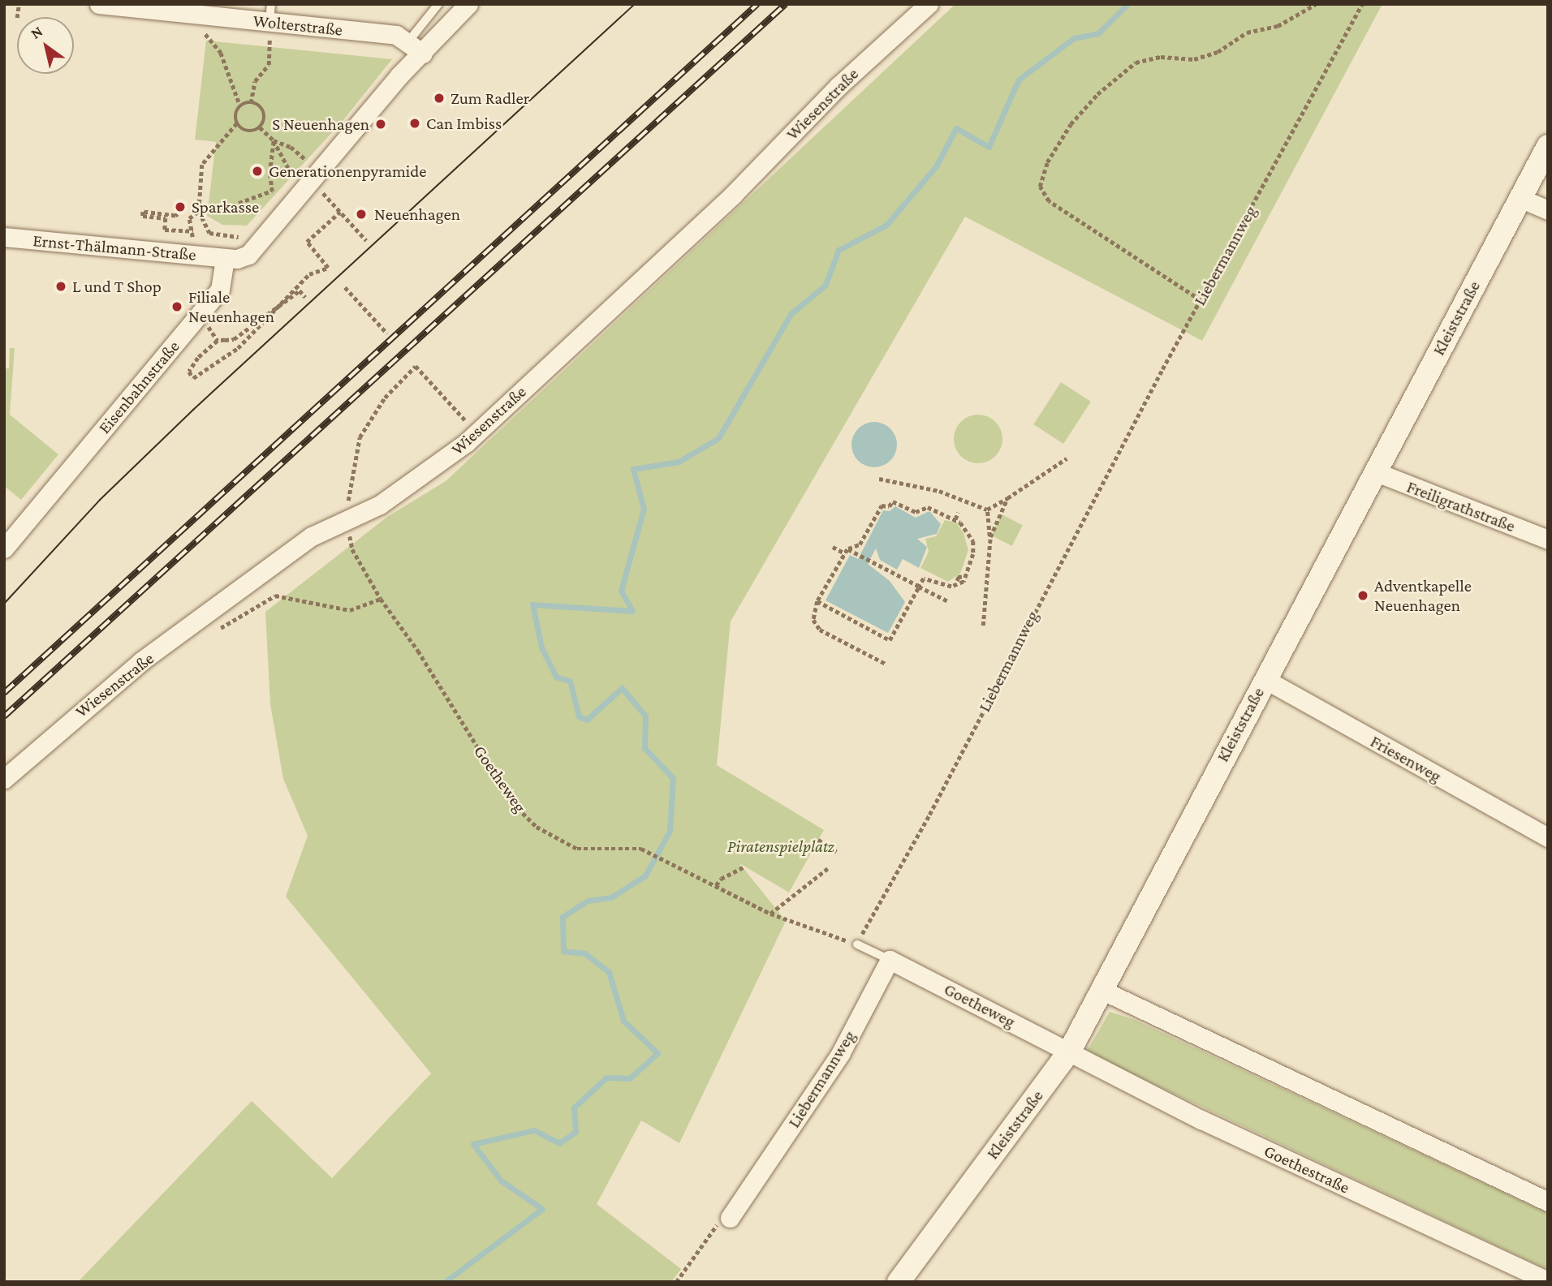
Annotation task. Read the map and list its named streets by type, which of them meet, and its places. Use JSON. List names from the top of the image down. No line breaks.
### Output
{"streets":{"street":["Wolterstraße","Wiesenstraße","Ernst-Thälmann-Straße","Liebermannweg","Kleiststraße","Eisenbahnstraße","Freiligrathstraße","Friesenweg","Goetheweg","Goethestraße"]},"crossings":[["Wiesenstraße","Goetheweg"],["Ernst-Thälmann-Straße","Eisenbahnstraße"],["Liebermannweg","Goetheweg"],["Kleiststraße","Freiligrathstraße"],["Kleiststraße","Friesenweg"],["Kleiststraße","Goetheweg"],["Kleiststraße","Goethestraße"],["Goetheweg","Goethestraße"]],"parks":["Piratenspielplatz"],"places":["Zum Radler","Can Imbiss","S Neuenhagen","Generationenpyramide","Sparkasse","Neuenhagen","L und T Shop","Filiale Neuenhagen","Adventkapelle Neuenhagen"],"north":"top left"}
